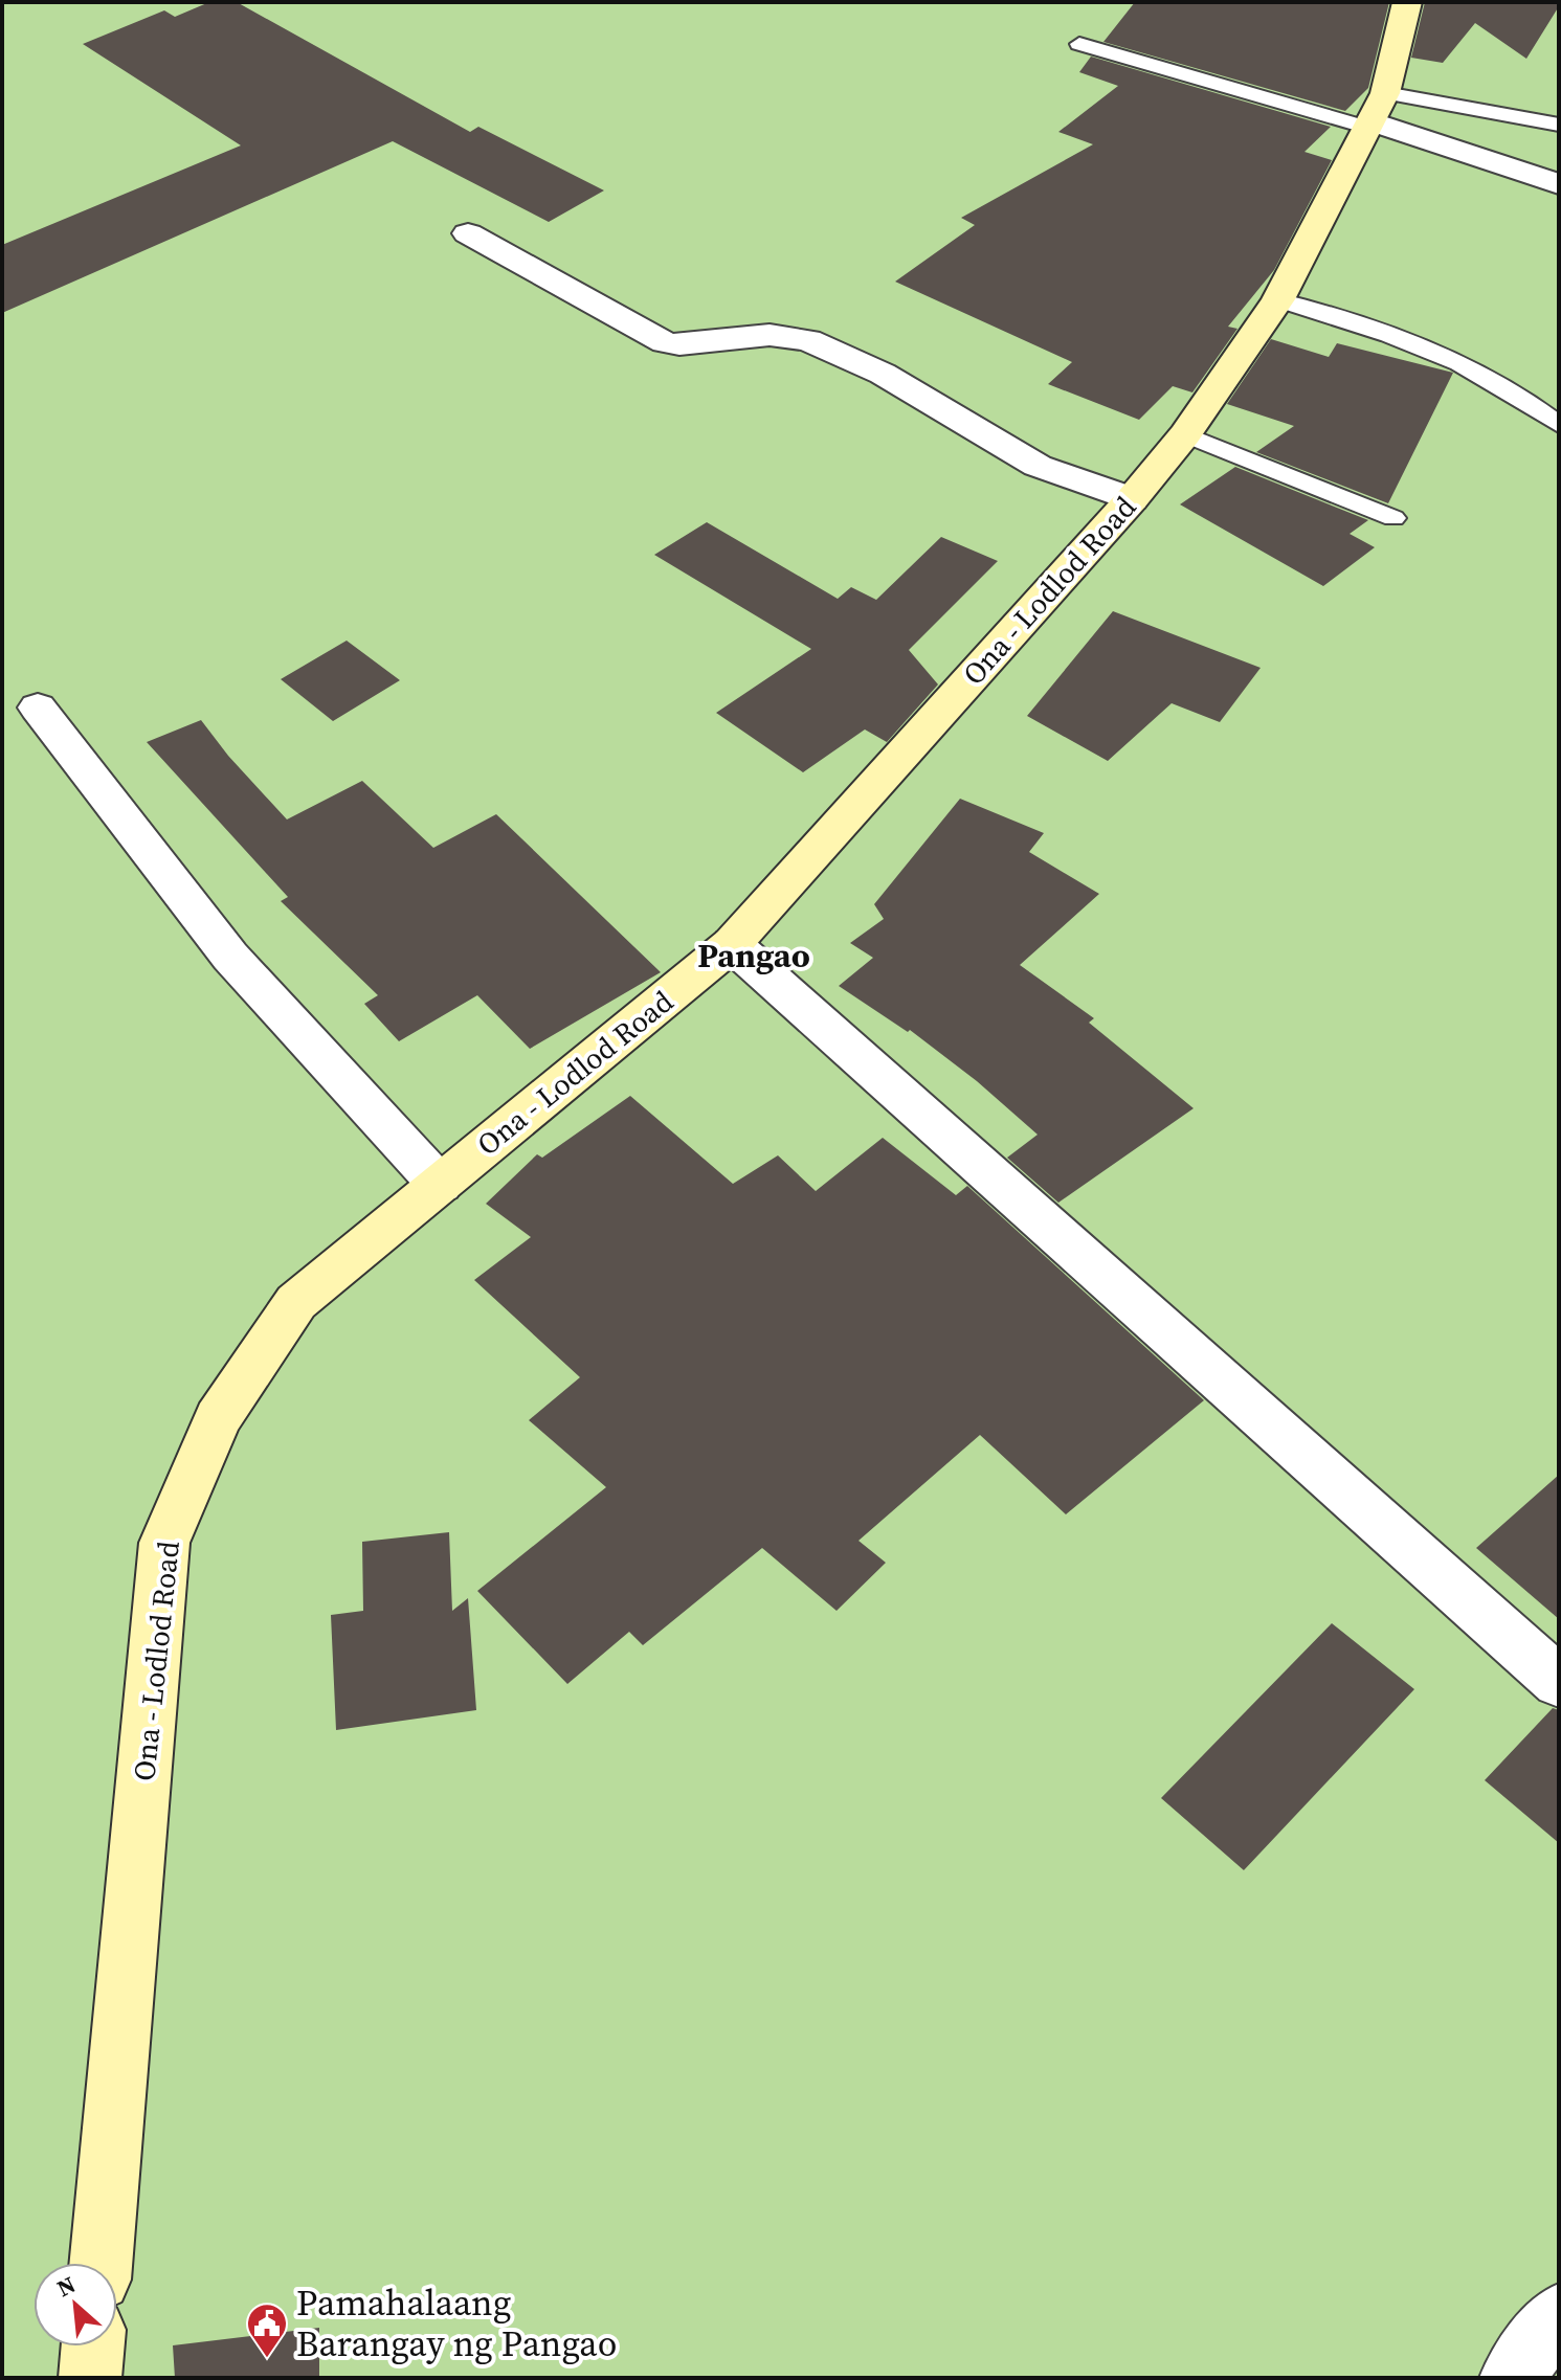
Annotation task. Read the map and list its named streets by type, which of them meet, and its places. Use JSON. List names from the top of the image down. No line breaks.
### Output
{"streets":{"main road":["Ona - Lodlod Road"]},"districts":["Pangao"],"places":{"public building":["Pamahalaang Barangay ng Pangao"]},"north":"top left"}
